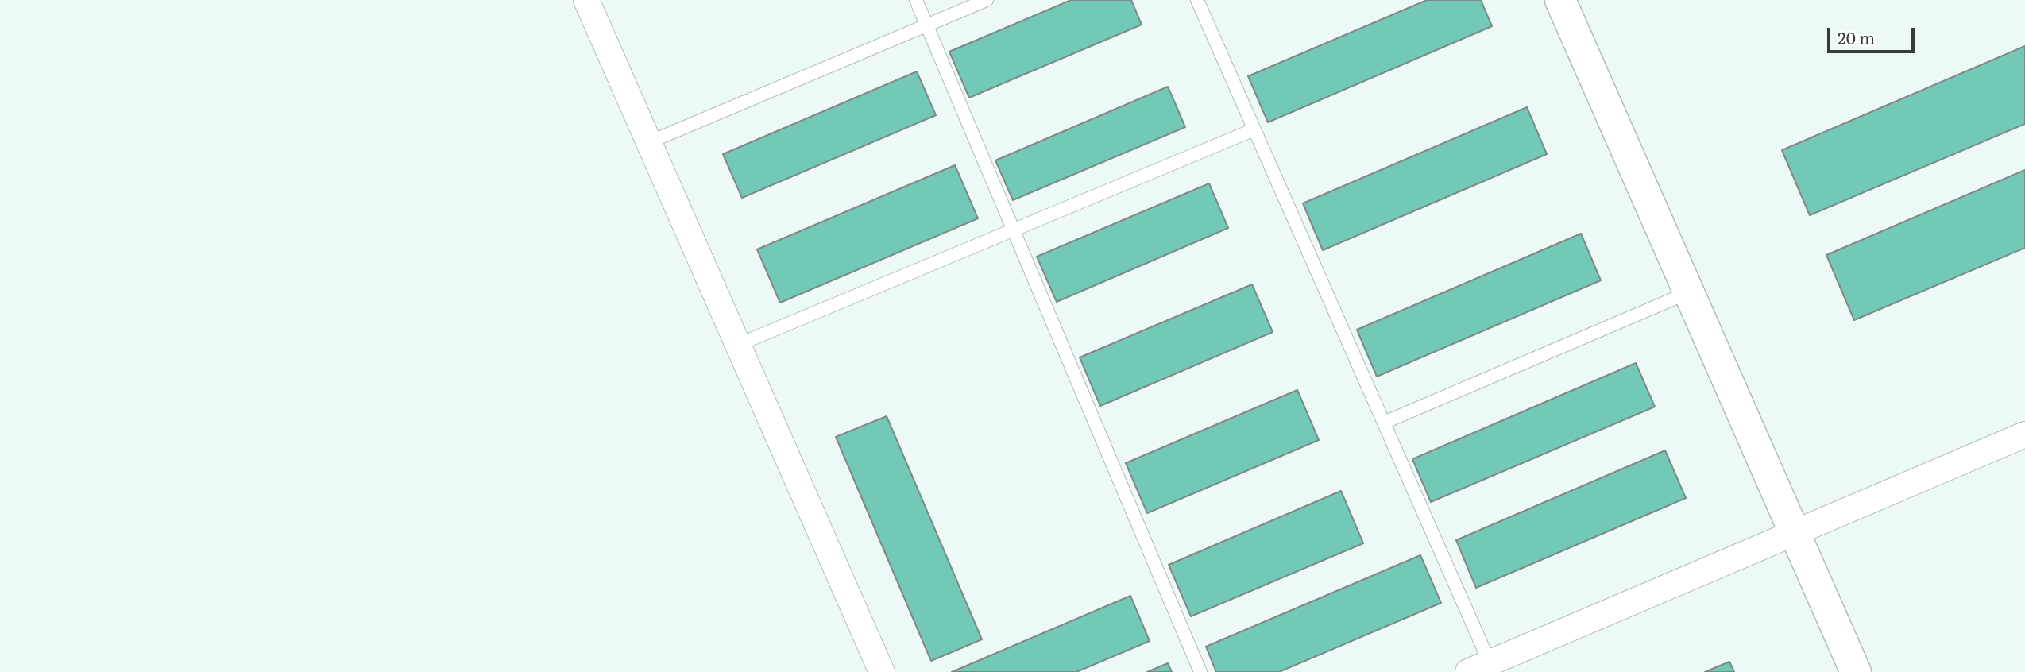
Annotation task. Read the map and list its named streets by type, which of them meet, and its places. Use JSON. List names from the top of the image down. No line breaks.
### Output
{"scale_bar":"20 m"}
